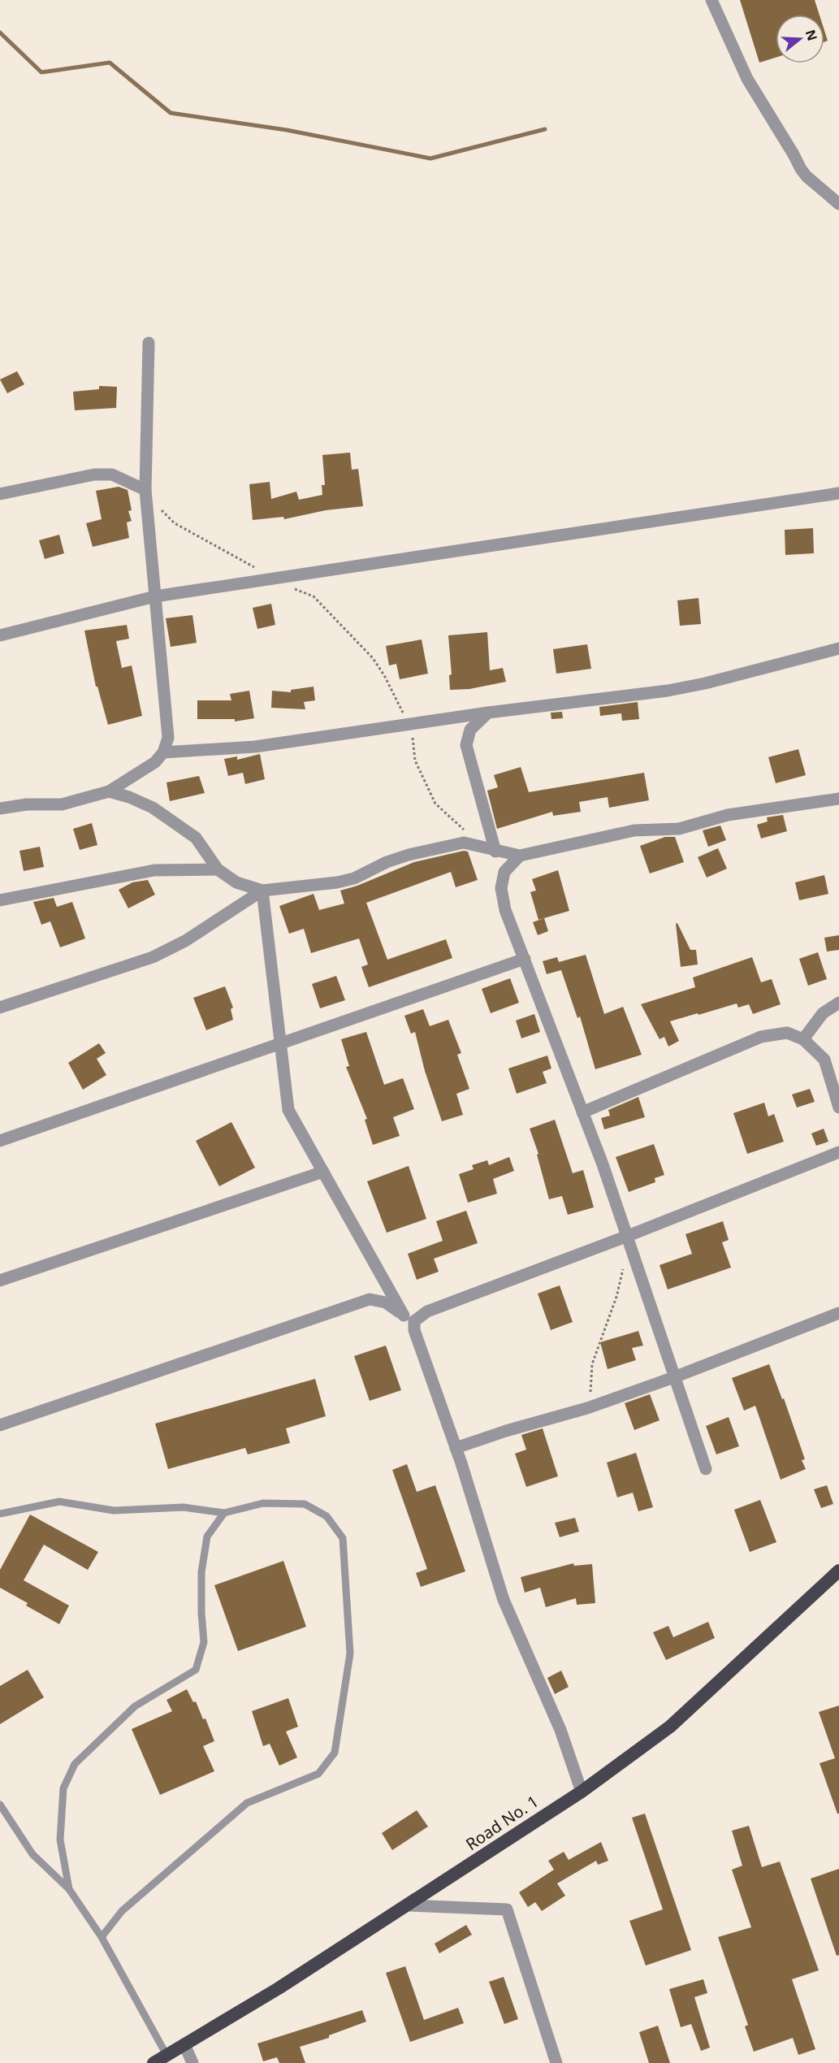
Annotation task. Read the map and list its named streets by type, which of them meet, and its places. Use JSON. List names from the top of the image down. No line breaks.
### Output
{"streets":{"highway":["Road No. 1"]},"north":"right"}
